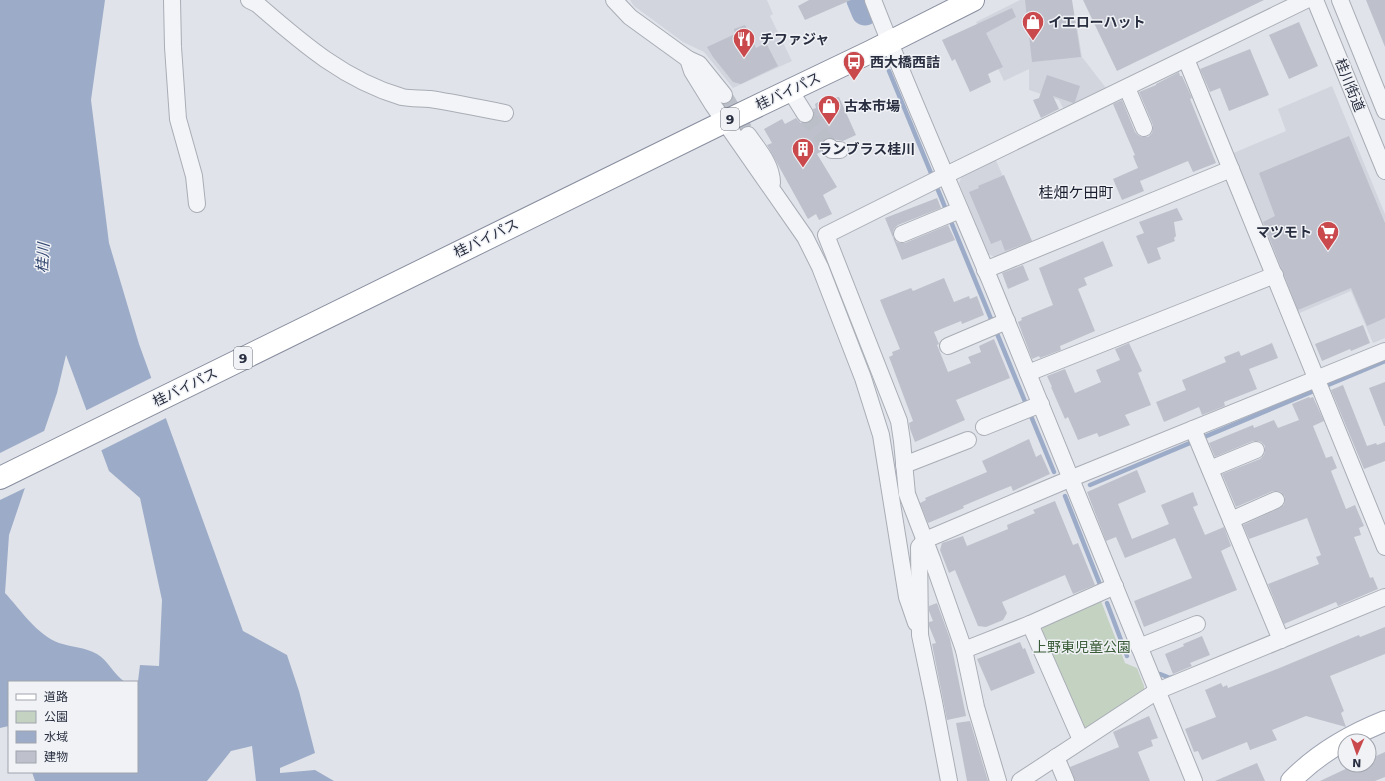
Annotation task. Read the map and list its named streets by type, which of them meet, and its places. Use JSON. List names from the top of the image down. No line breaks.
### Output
{"streets":{"highway":["桂バイパス","9"],"street":["桂川街道"]},"districts":["桂畑ケ田町"],"water":["桂川"],"parks":["上野東児童公園"],"places":{"shop":["イエローハット","古本市場"],"restaurant":["チファジャ"],"bus stop":["西大橋西詰"],"building":["ランブラス桂川"],"supermarket":["マツモト"]},"legend":["道路","公園","水域","建物"],"north":"bottom"}
